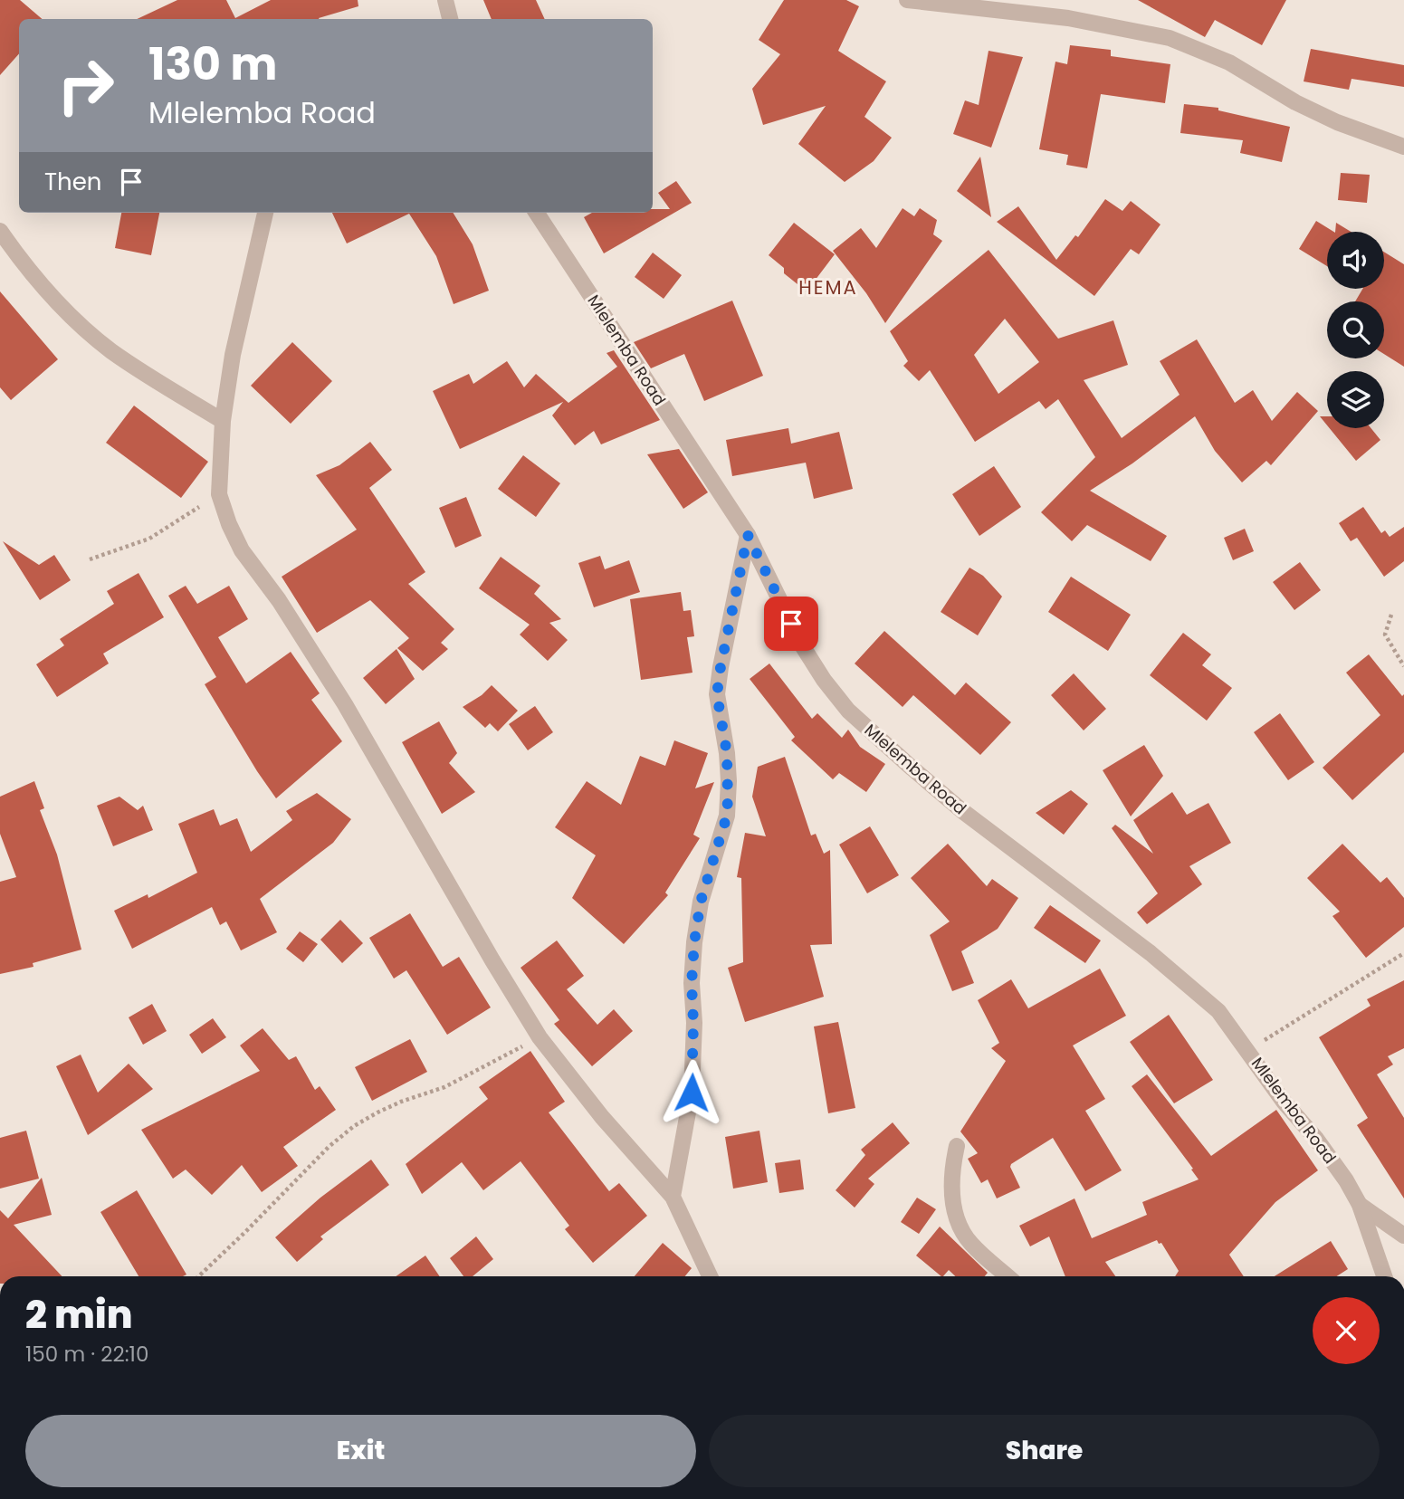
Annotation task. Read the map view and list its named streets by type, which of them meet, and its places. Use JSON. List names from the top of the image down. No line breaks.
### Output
{"streets":{"street":["Mlelemba Road"]},"districts":["HEMA"],"page":{"turn":["130 m","Mlelemba Road"],"then":"Then","heading":["2 min","150 m · 22:10"],"buttons":["Exit","Share"]}}
